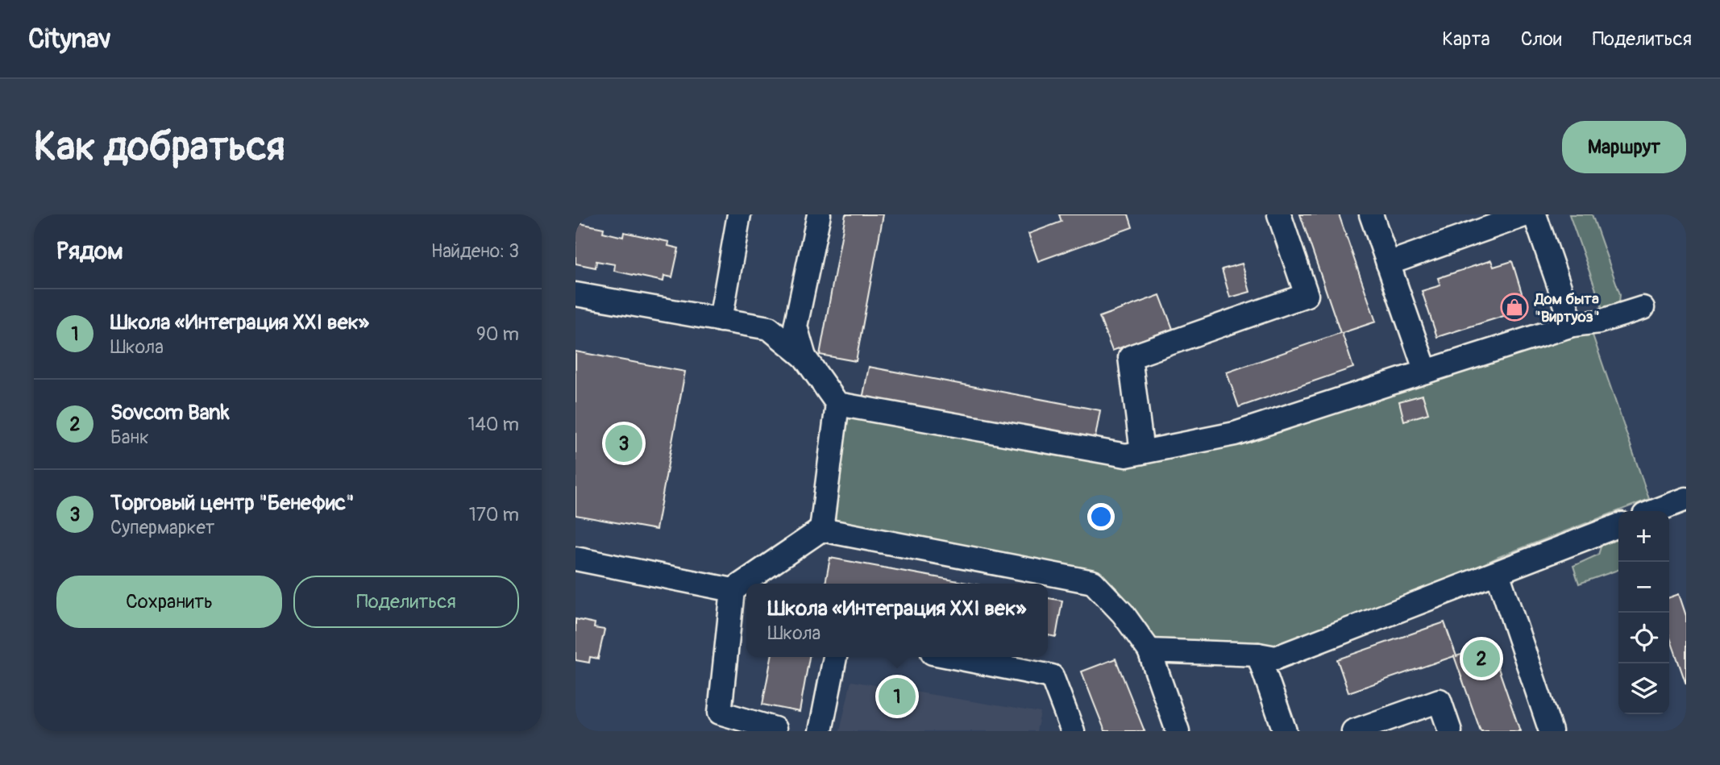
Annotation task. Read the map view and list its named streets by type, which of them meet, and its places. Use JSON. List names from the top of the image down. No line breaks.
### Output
{"places":{"shop":["Дом быта \"Виртуоз\""]},"page":{"header":"Citynav","nav":["Карта","Слои","Поделиться"],"buttons":["Маршрут",["Сохранить","Поделиться"]],"title":"Как добраться","heading":["Рядом","Найдено: 3"],"list":[{"mark":"1","name":"Школа «Интеграция XXI век»","note":"Школа","value":"90 m"},{"mark":"2","name":"Sovcom Bank","note":"Банк","value":"140 m"},{"mark":"3","name":"Торговый центр \"Бенефис\"","note":"Супермаркет","value":"170 m"}],"pins":["3","2","1"],"map_buttons":["+","−"],"popup":["Школа «Интеграция XXI век»","Школа"]}}
